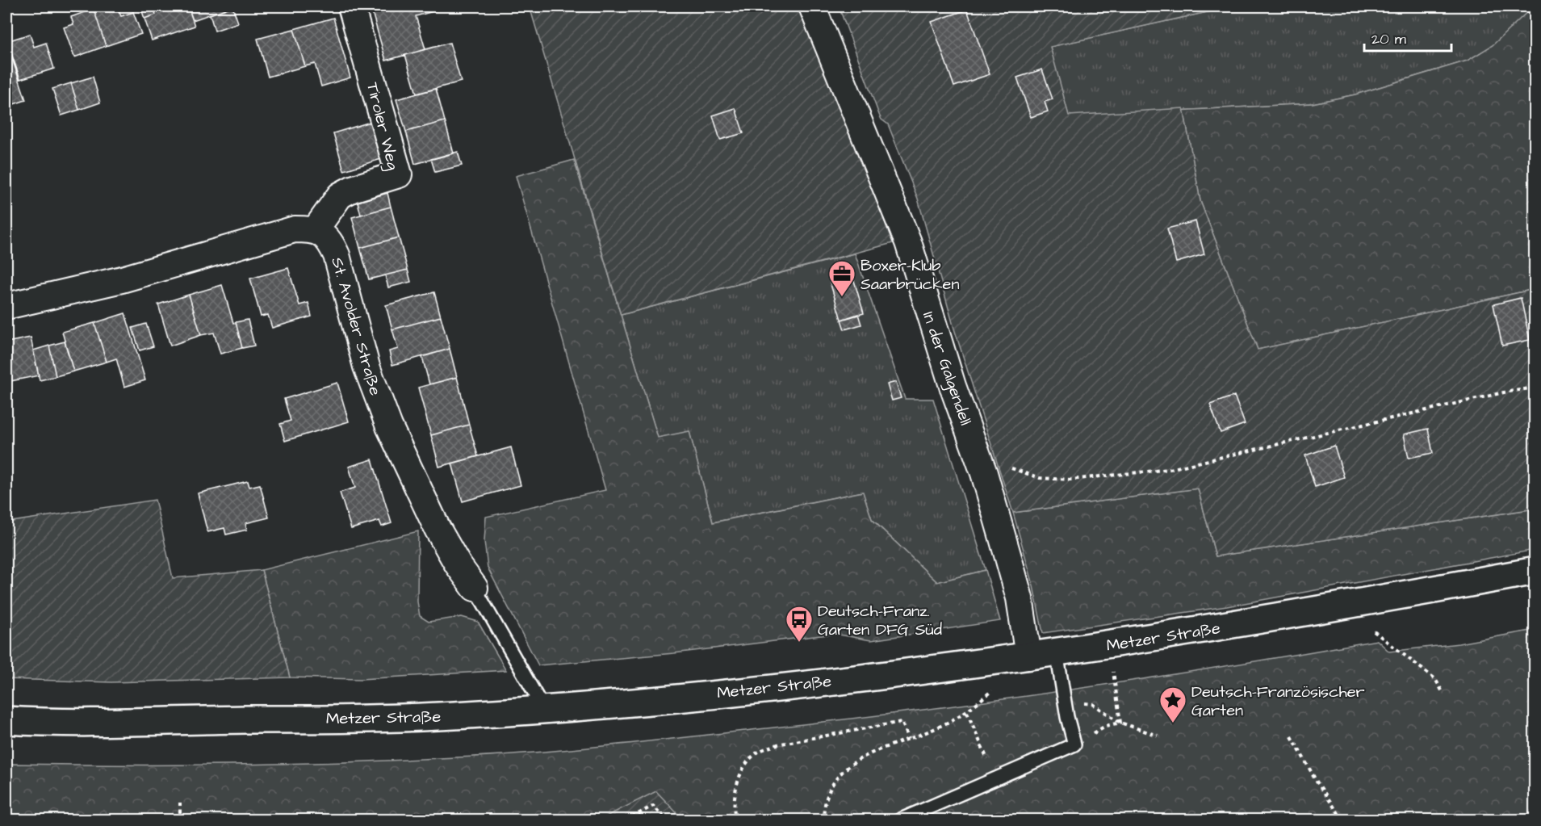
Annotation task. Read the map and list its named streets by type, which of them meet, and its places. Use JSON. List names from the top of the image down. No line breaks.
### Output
{"streets":{"main road":["Metzer Straße"],"street":["Tiroler Weg","St. Avolder Straße","In der Galgendell"]},"crossings":[["Tiroler Weg","St. Avolder Straße"],["St. Avolder Straße","Metzer Straße"],["In der Galgendell","Metzer Straße"]],"places":{"office":["Boxer-Klub Saarbrücken"],"bus stop":["Deutsch-Franz. Garten DFG Süd"],"place":["Deutsch-Französischer Garten"]},"scale_bar":"20 m"}
